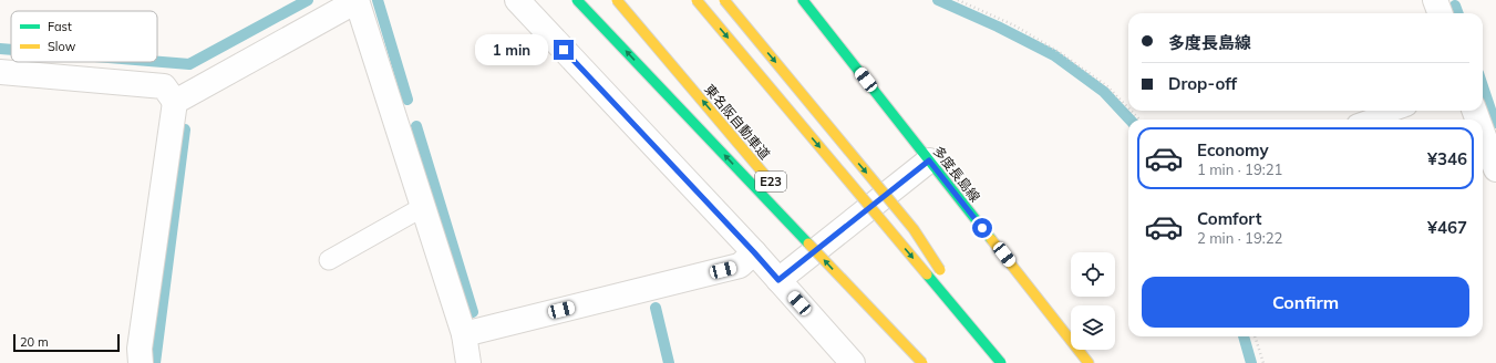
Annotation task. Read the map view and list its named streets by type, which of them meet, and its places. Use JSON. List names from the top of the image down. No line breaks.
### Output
{"streets":{"main road":["東名阪自動車道","多度長島線","E23"]},"legend":["Fast","Slow"],"scale_bar":"20 m","page":{"banner":["多度長島線","Drop-off"],"bubble":"1 min","list":[{"name":"Economy","note":"1 min · 19:21","value":"¥346"},{"name":"Comfort","note":"2 min · 19:22","value":"¥467"}],"buttons":"Confirm","scale":"20 m"}}
